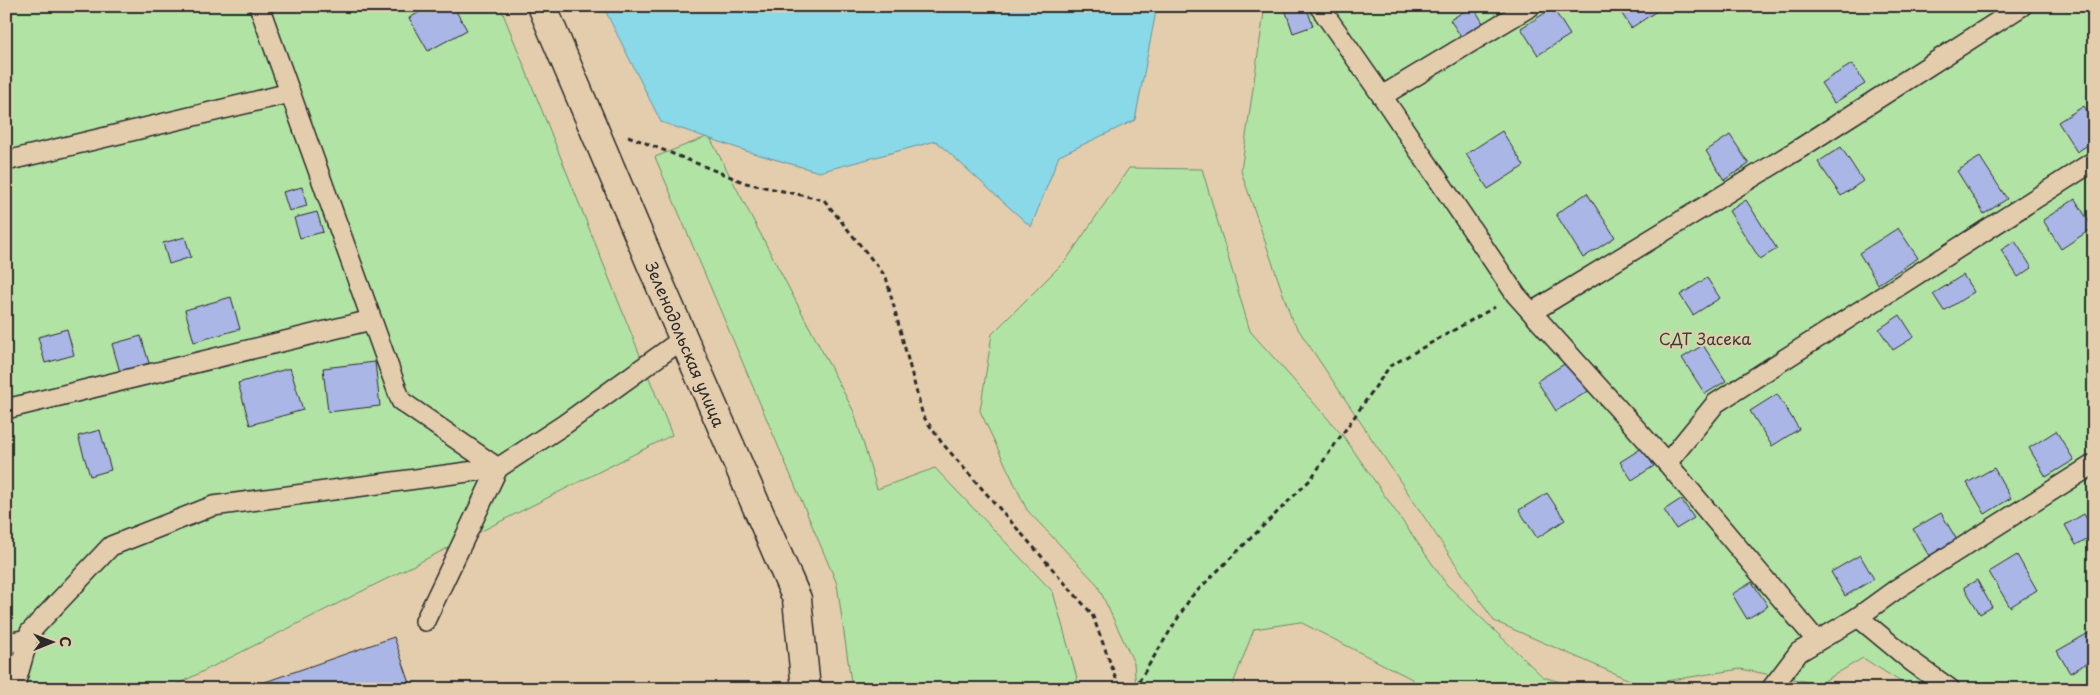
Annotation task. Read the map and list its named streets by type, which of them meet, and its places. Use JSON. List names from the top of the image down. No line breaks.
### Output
{"streets":{"street":["Зеленодольская улица"]},"parks":["СДТ Засека"],"north":"right"}
